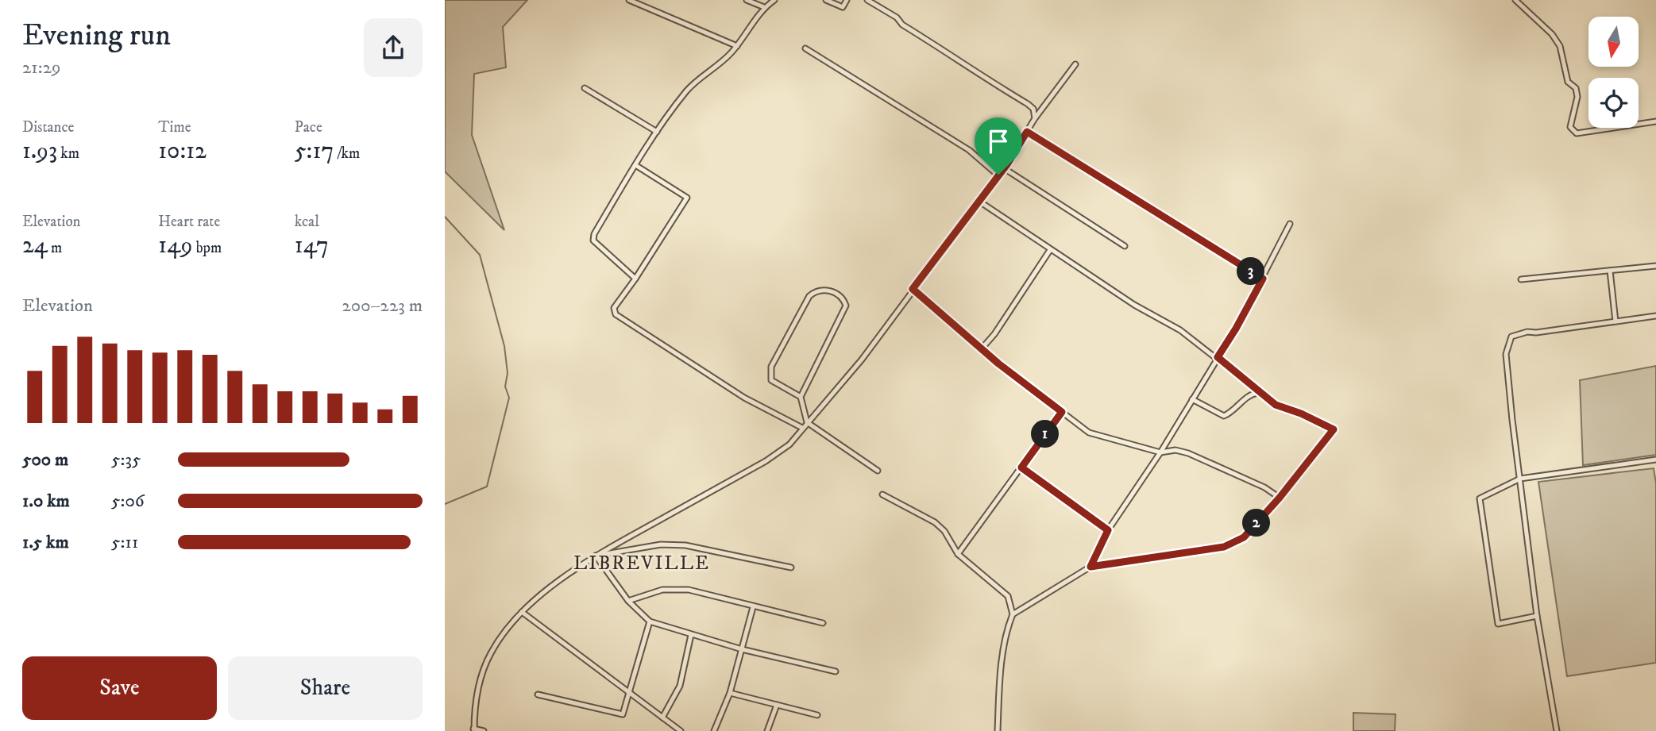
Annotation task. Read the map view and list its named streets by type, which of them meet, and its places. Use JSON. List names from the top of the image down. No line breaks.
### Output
{"districts":["LIBREVILLE"],"north":"bottom","page":{"heading":["Evening run","21:29"],"stats":[["Distance","1.93 km"],["Time","10:12"],["Pace","5:17 /km"],["Elevation","24 m"],["Heart rate","149 bpm"],["kcal","147"]],"pins":["3","1","2"],"chart":["Elevation","200–223 m"],"list":[{"name":"500 m","note":"5:35"},{"name":"1.0 km","note":"5:06"},{"name":"1.5 km","note":"5:11"}],"buttons":["Save","Share"]}}
